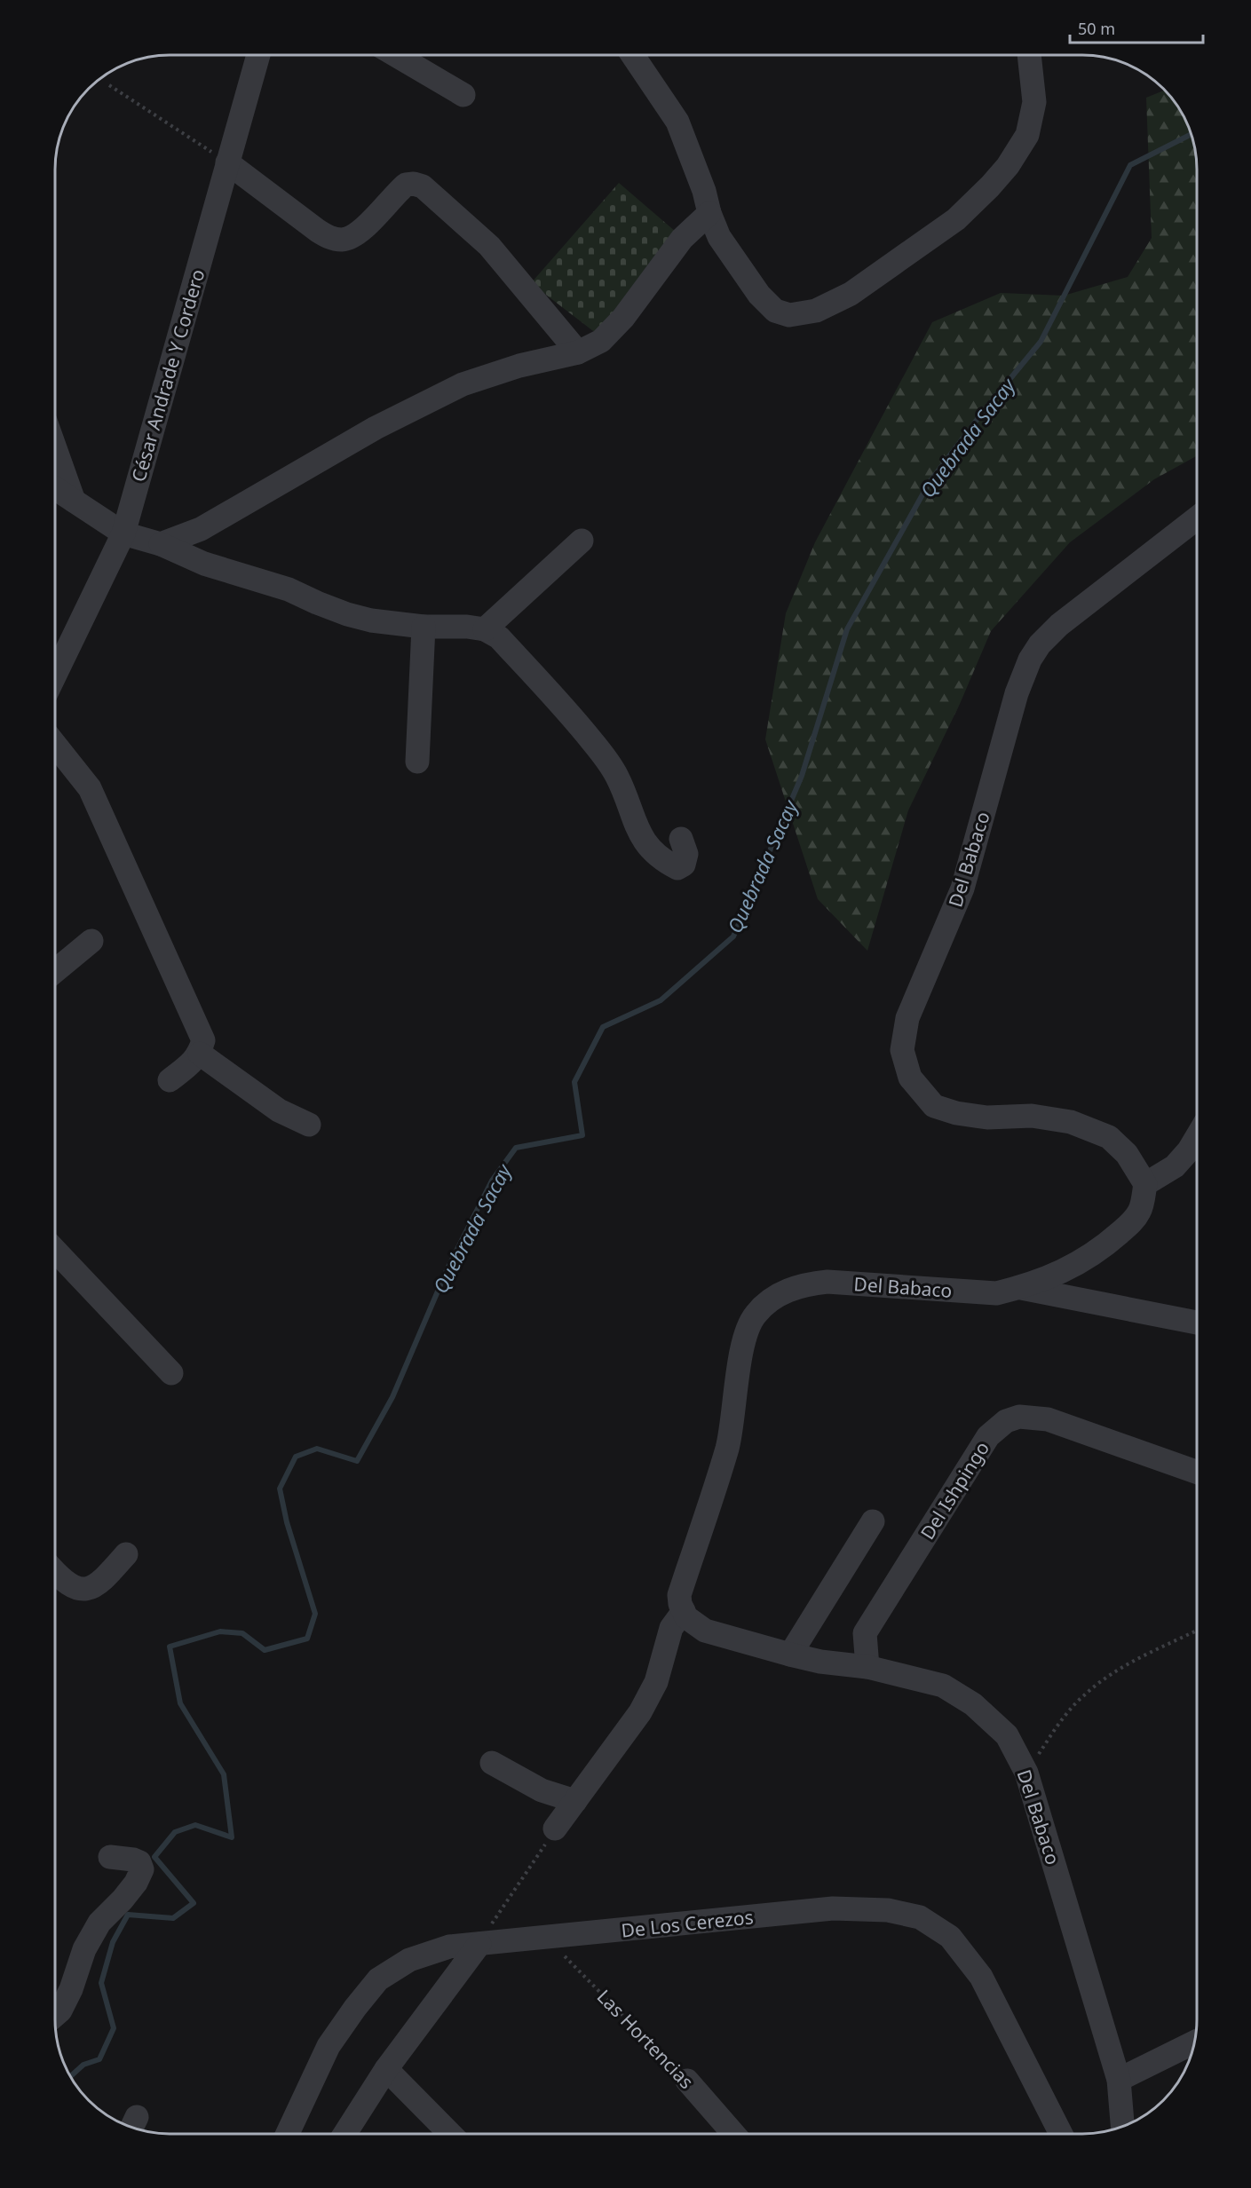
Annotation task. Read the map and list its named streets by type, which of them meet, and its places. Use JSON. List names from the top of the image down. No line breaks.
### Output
{"streets":{"street":["César Andrade Y Cordero","Del Babaco","Del Ishpingo","De Los Cerezos","Las Hortencias"]},"crossings":[["Del Babaco","Del Ishpingo"],["De Los Cerezos","Las Hortencias"]],"water":["Quebrada Sacay"],"scale_bar":"50 m"}
